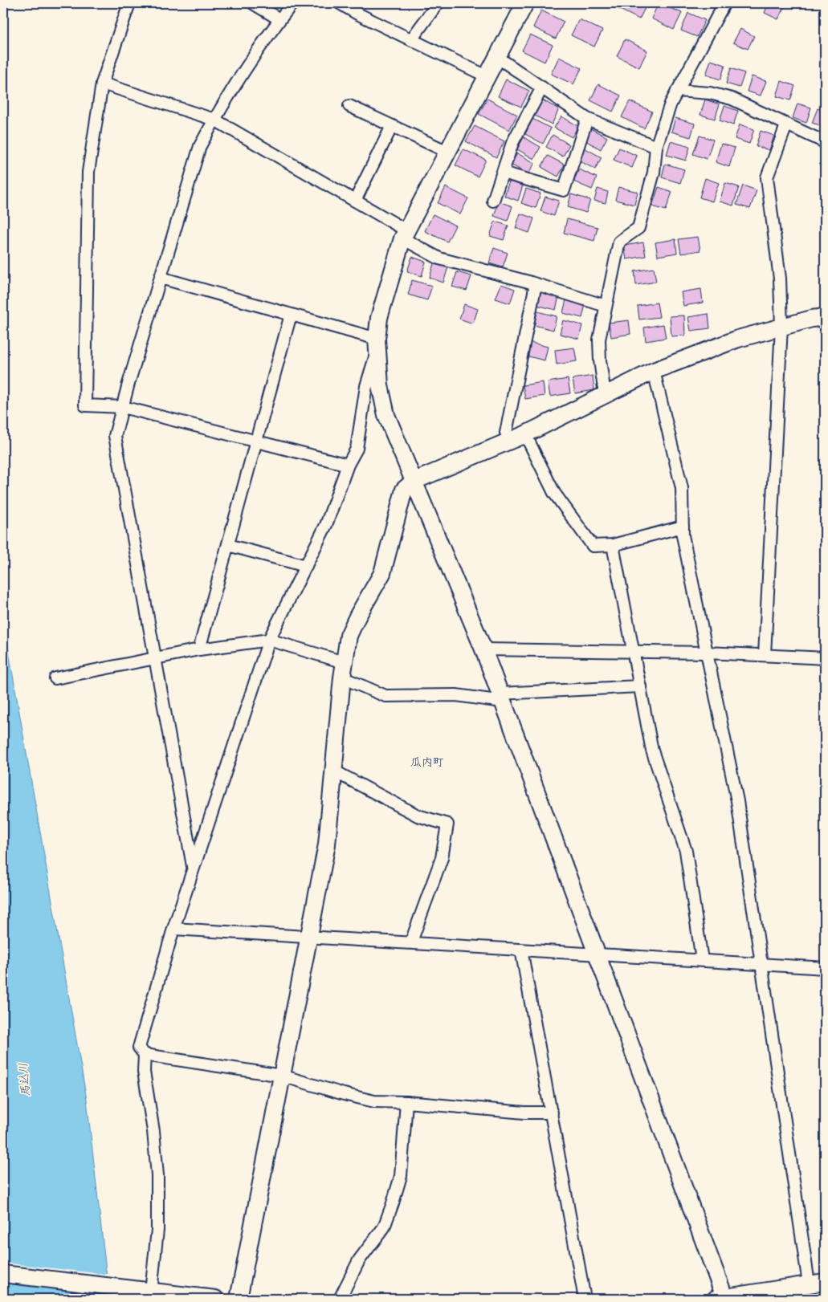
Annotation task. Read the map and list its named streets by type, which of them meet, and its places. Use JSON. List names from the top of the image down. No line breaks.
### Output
{"districts":["瓜内町"],"water":["馬込川"]}
